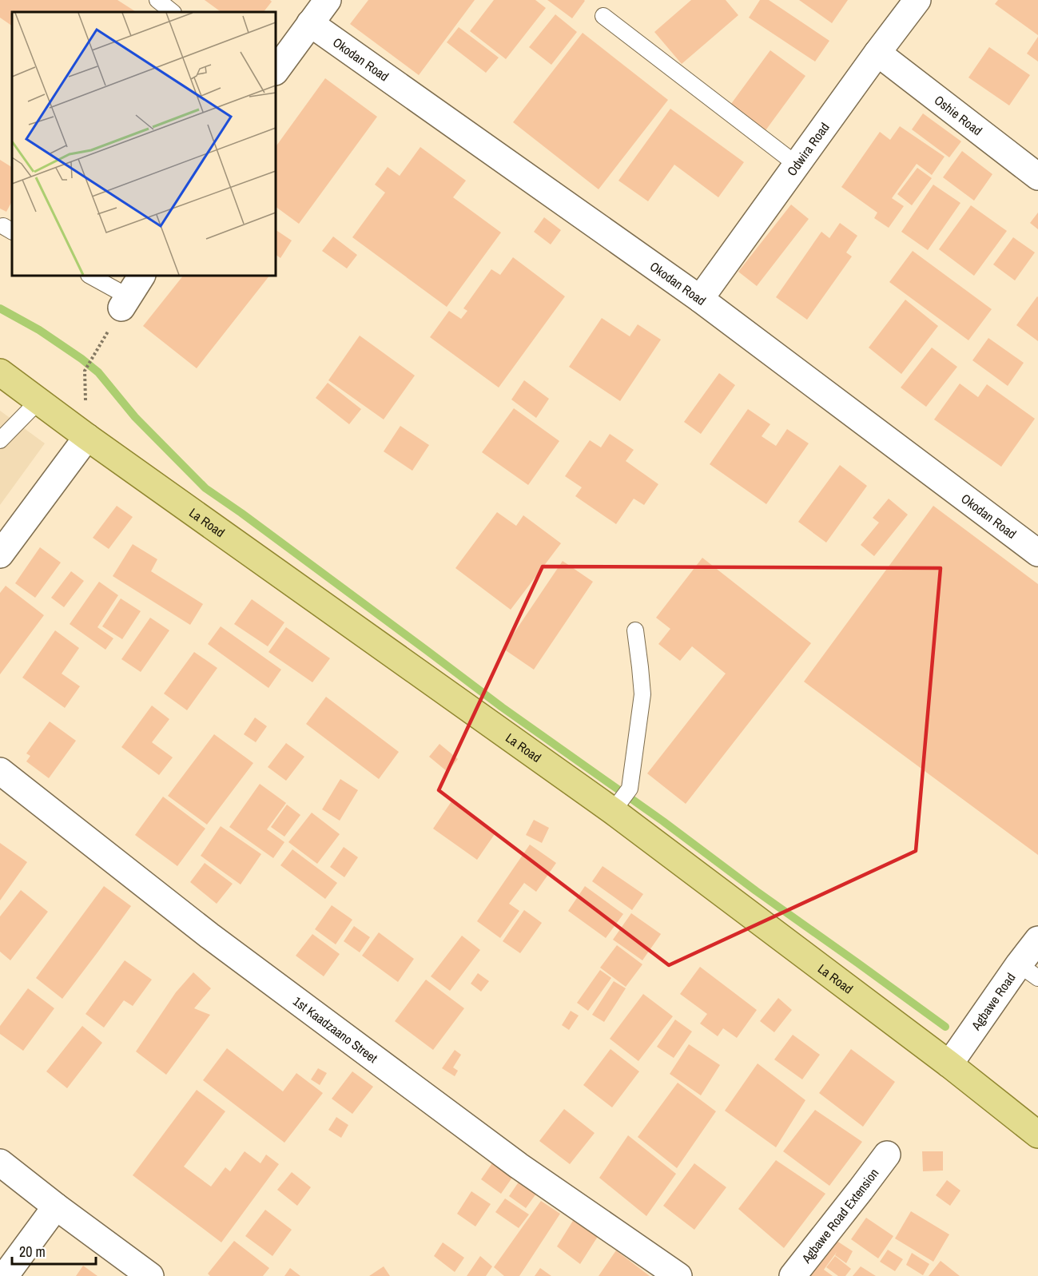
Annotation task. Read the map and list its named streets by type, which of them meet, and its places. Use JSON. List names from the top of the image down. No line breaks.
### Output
{"streets":{"main road":["La Road"],"street":["Okodan Road","Oshie Road","Odwira Road","Agbawe Road","1st Kaadzaano Street","Agbawe Road Extension"]},"crossings":[["Okodan Road","Odwira Road"],["Oshie Road","Odwira Road"],["La Road","Agbawe Road"]],"scale_bar":"20 m"}
